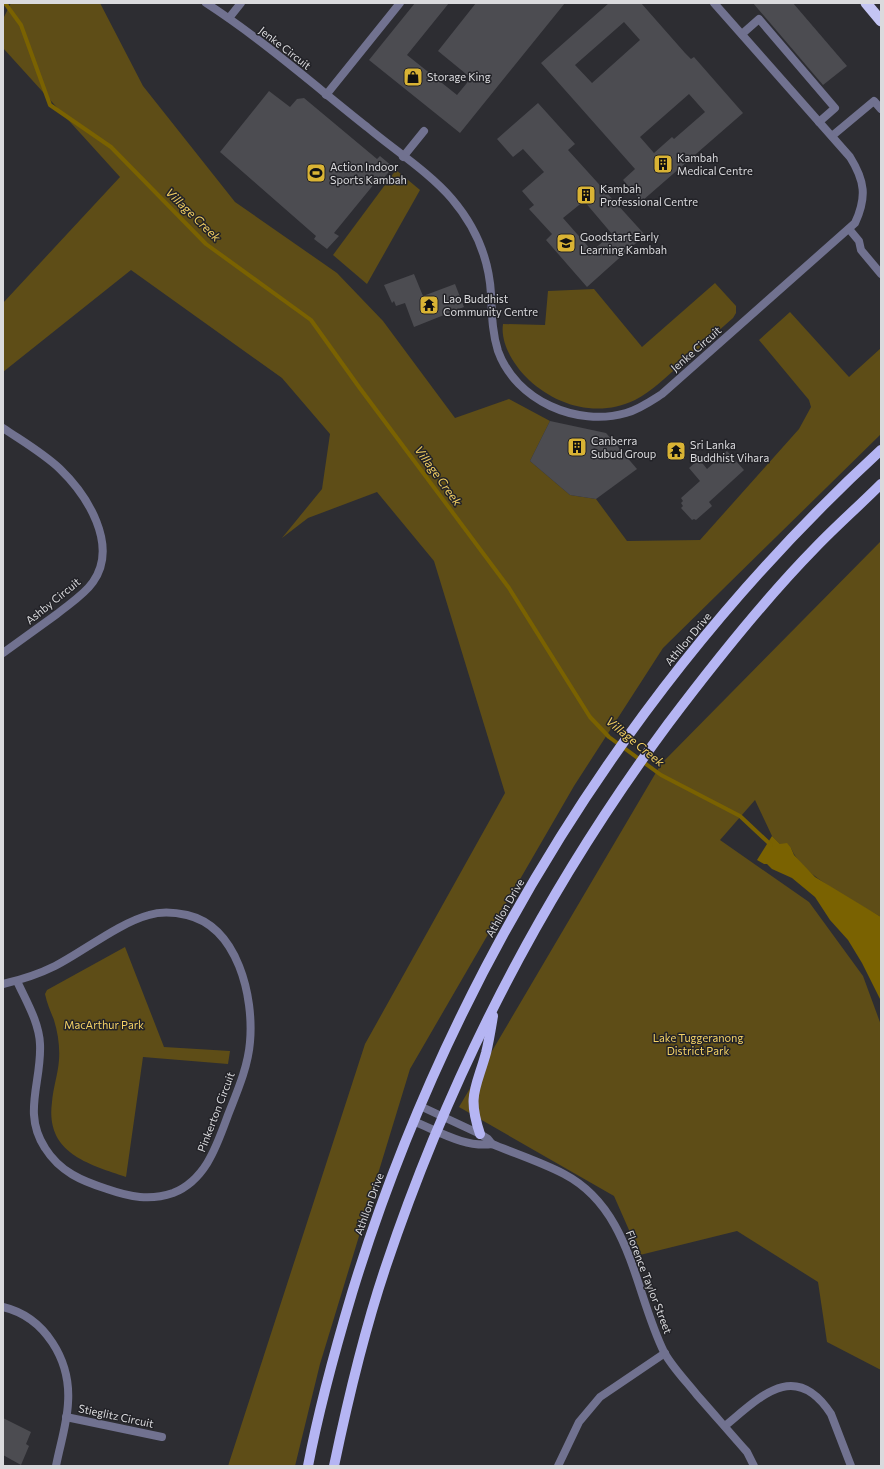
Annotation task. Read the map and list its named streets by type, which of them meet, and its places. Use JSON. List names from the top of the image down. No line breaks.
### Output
{"streets":{"main road":["Athllon Drive"],"street":["Jenke Circuit","Ashby Circuit","Pinkerton Circuit","Florence Taylor Street","Stieglitz Circuit"]},"crossings":[["Athllon Drive","Florence Taylor Street"]],"water":["Village Creek"],"parks":["MacArthur Park","Lake Tuggeranong District Park"],"places":{"shop":["Storage King"],"building":["Kambah Medical Centre","Kambah Professional Centre","Canberra Subud Group"],"sports":["Action Indoor Sports Kambah"],"school or university":["Goodstart Early Learning Kambah"],"temple":["Lao Buddhist Community Centre","Sri Lanka Buddhist Vihara"]}}
